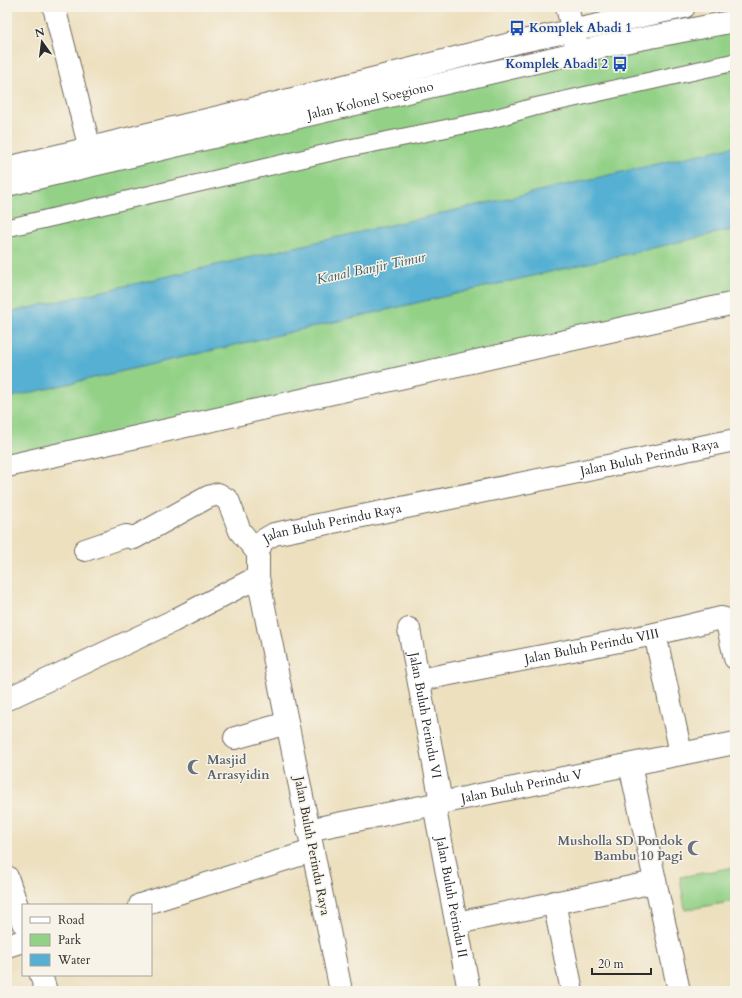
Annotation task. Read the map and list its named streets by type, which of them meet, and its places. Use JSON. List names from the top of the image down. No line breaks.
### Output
{"streets":{"street":["Jalan Kolonel Soegiono","Jalan Buluh Perindu Raya","Jalan Buluh Perindu VIII","Jalan Buluh Perindu VI","Jalan Buluh Perindu V","Jalan Buluh Perindu II"]},"crossings":[["Jalan Buluh Perindu Raya","Jalan Buluh Perindu V"],["Jalan Buluh Perindu VIII","Jalan Buluh Perindu VI"],["Jalan Buluh Perindu VI","Jalan Buluh Perindu V"],["Jalan Buluh Perindu VI","Jalan Buluh Perindu II"],["Jalan Buluh Perindu V","Jalan Buluh Perindu II"]],"water":["Kanal Banjir Timur"],"places":{"bus stop":["Komplek Abadi 1","Komplek Abadi 2"],"mosque":["Masjid Arrasyidin","Musholla SD Pondok Bambu 10 Pagi"]},"legend":["Road","Park","Water"],"scale_bar":"20 m","north":"top"}
